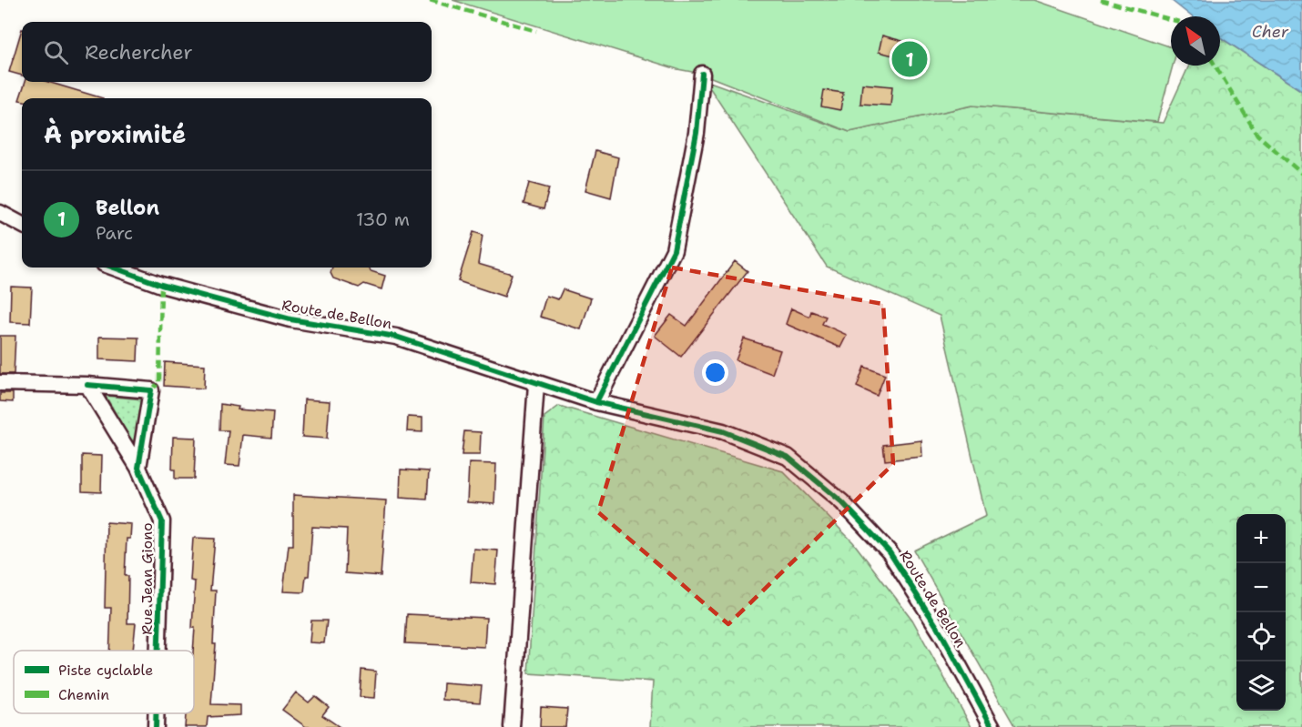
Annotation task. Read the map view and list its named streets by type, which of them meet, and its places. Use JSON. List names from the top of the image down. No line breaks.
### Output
{"streets":{"street":["Route de Bellon","Rue Jean Giono"]},"water":["Cher"],"legend":["Piste cyclable","Chemin"],"north":"top left","page":{"search":"Rechercher","pins":"1","heading":"À proximité","list":[{"mark":"1","name":"Bellon","note":"Parc","value":"130 m"}],"map_buttons":["+","−"]}}
